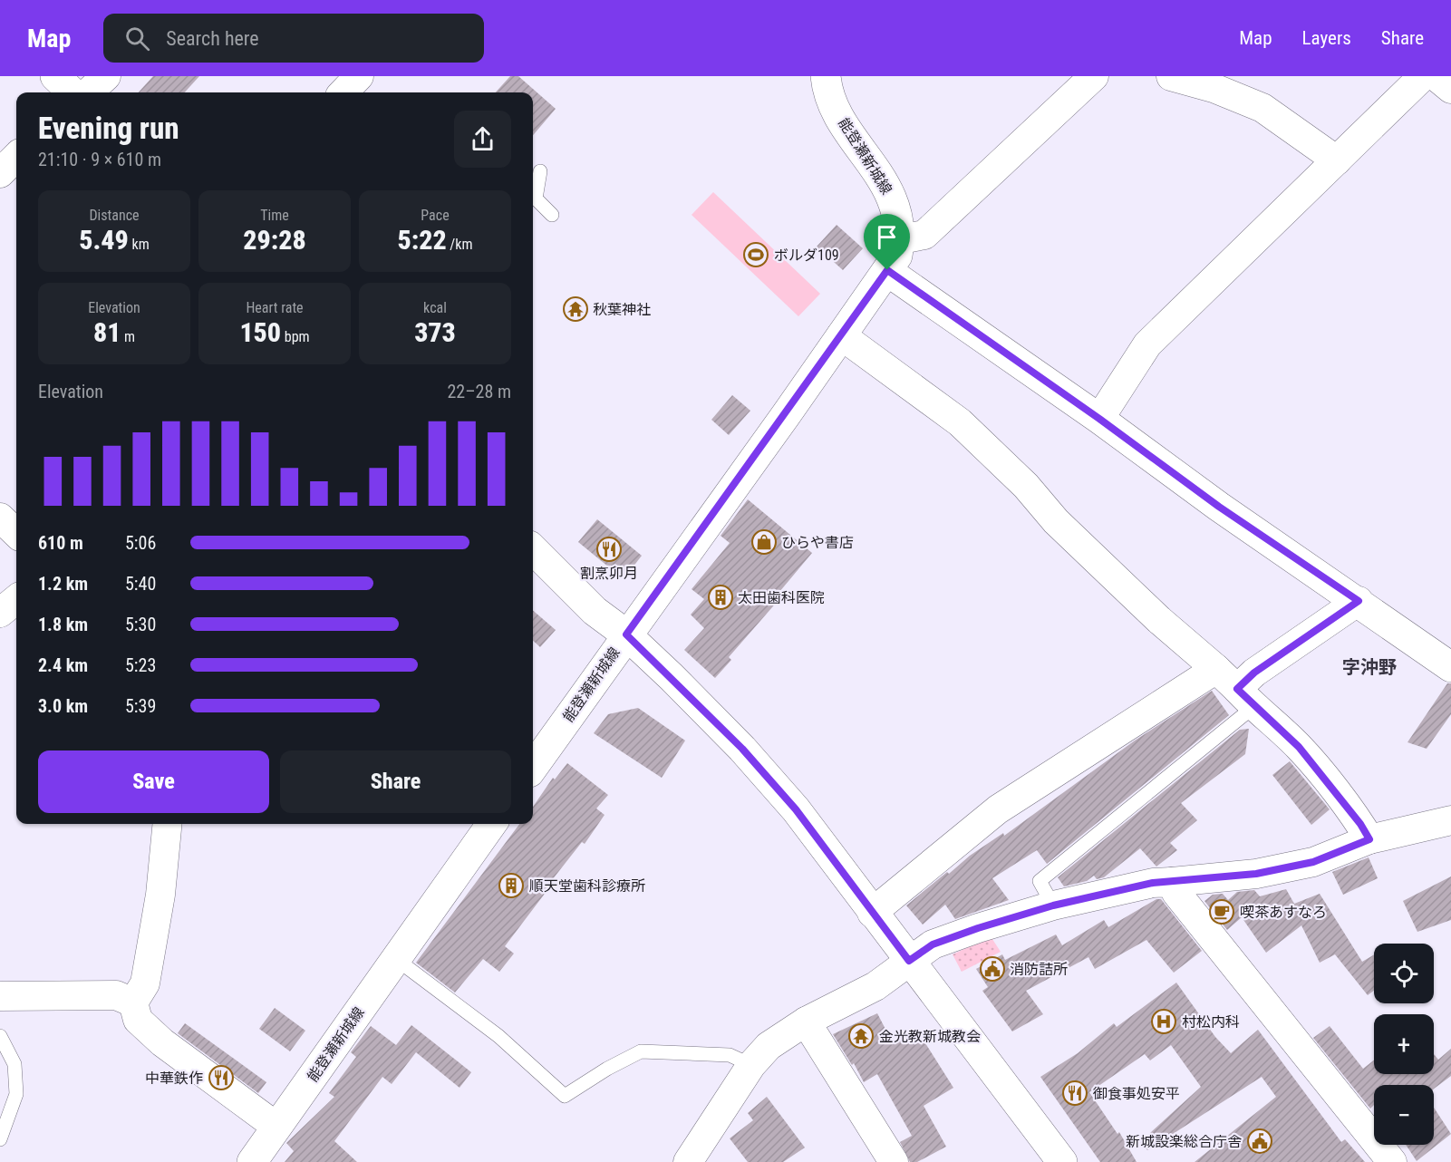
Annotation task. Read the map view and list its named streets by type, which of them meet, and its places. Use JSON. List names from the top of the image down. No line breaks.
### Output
{"streets":{"street":["能登瀬新城線"]},"districts":["字沖野"],"places":{"sports":["ボルダ109"],"temple":["秋葉神社","金光教新城教会"],"shop":["ひらや書店"],"restaurant":["割烹卯月","中華鉄作","御食事処安平"],"building":["太田歯科医院","順天堂歯科診療所"],"cafe":["喫茶あすなろ"],"public building":["消防詰所","新城設楽総合庁舎"],"hospital":["村松内科"]},"page":{"header":"Map","search":"Search here","nav":["Map","Layers","Share"],"heading":["Evening run","21:10 · 9 × 610 m"],"stats":[["Distance","5.49 km"],["Time","29:28"],["Pace","5:22 /km"],["Elevation","81 m"],["Heart rate","150 bpm"],["kcal","373"]],"chart":["Elevation","22–28 m"],"list":[{"name":"610 m","note":"5:06"},{"name":"1.2 km","note":"5:40"},{"name":"1.8 km","note":"5:30"},{"name":"2.4 km","note":"5:23"},{"name":"3.0 km","note":"5:39"}],"buttons":["Save","Share"],"map_buttons":["+","−"]}}
